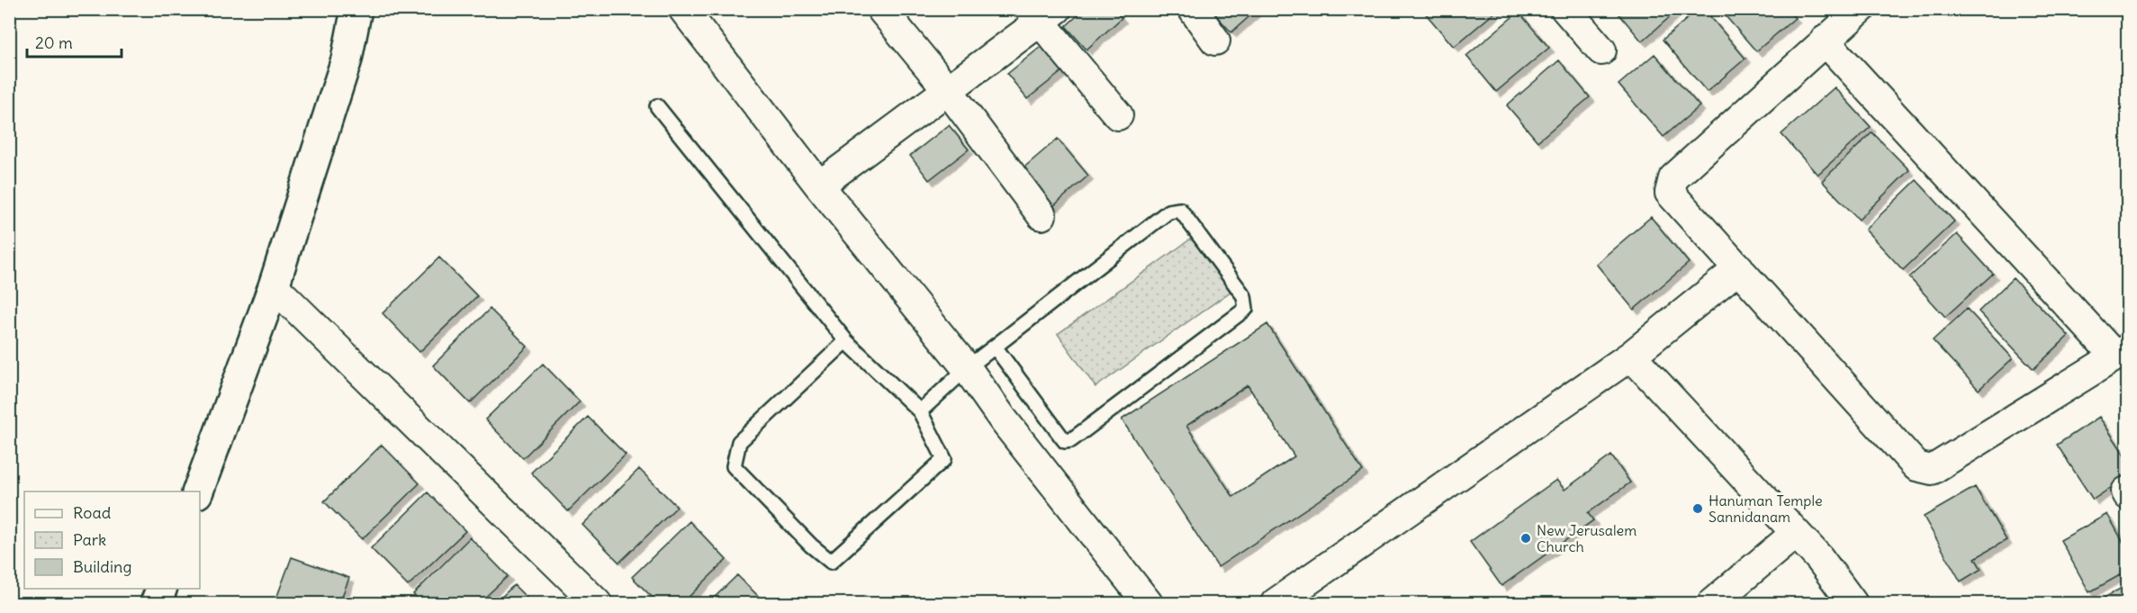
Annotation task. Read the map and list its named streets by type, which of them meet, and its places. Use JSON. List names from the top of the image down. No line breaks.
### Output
{"places":["Hanuman Temple Sannidanam","New Jerusalem Church"],"legend":["Road","Park","Building"],"scale_bar":"20 m"}
